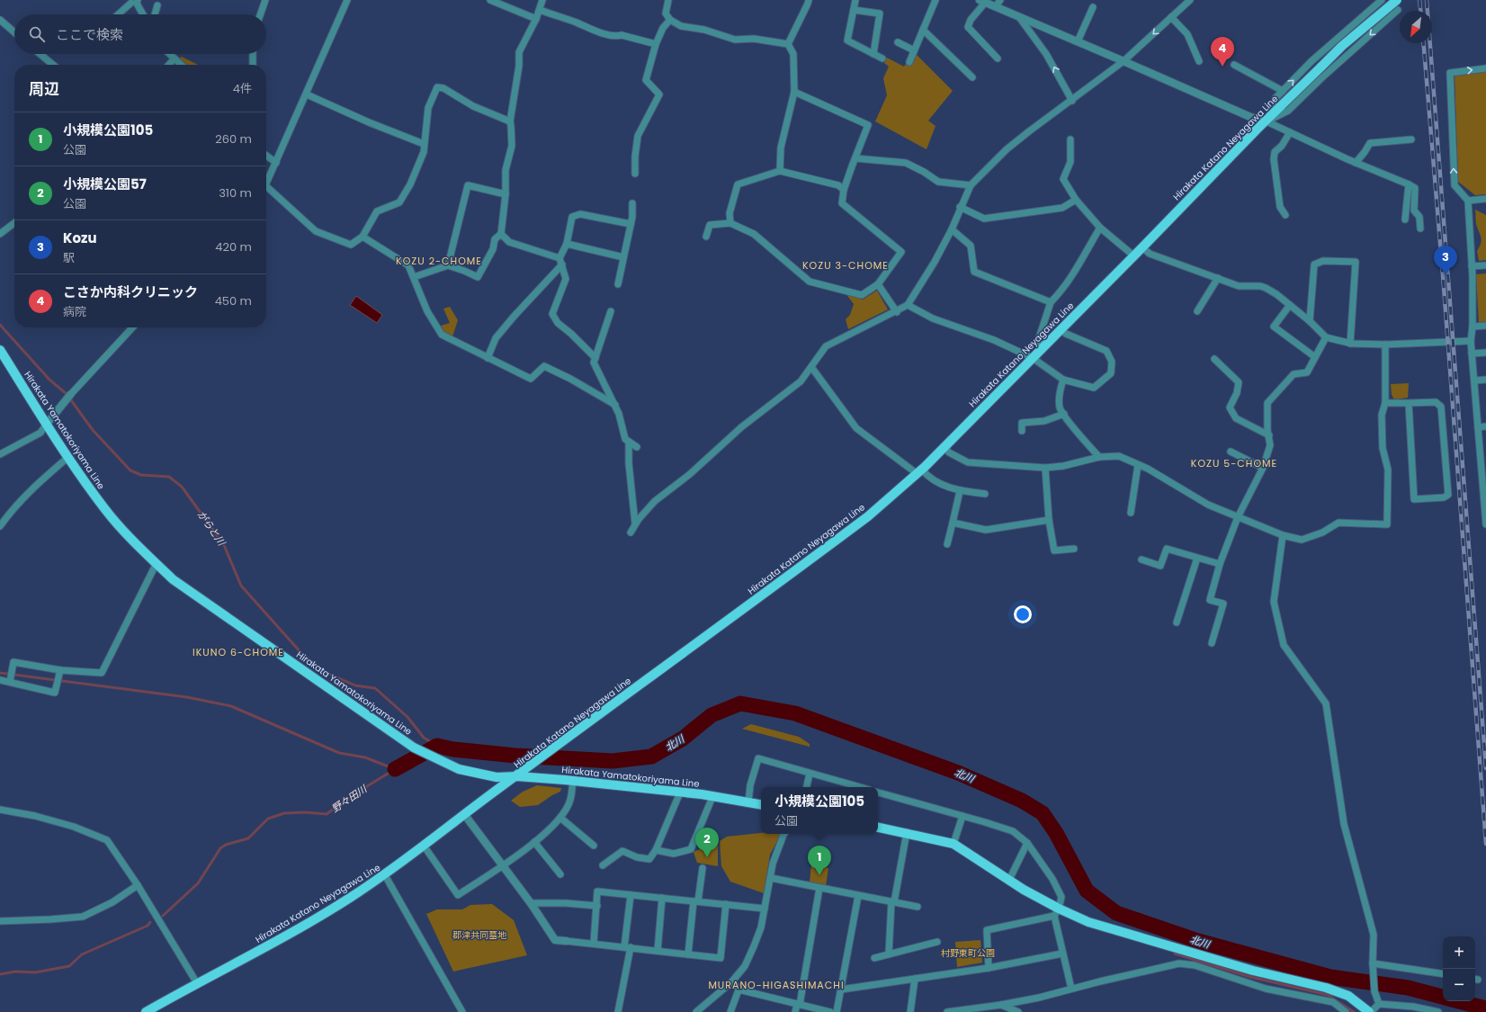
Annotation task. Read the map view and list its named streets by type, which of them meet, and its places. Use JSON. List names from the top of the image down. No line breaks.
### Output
{"streets":{"main road":["Hirakata Katano Neyagawa Line","Hirakata Yamatokoriyama Line"]},"crossings":[["Hirakata Katano Neyagawa Line","Hirakata Yamatokoriyama Line"]],"districts":["KOZU 2-CHOME","KOZU 3-CHOME","KOZU 5-CHOME","IKUNO 6-CHOME","MURANO-HIGASHIMACHI"],"water":["がらと川","北川","野々田川"],"parks":["郡津共同墓地","村野東町公園"],"north":"bottom left","page":{"search":"ここで検索","pins":["4","3","2","1"],"heading":["周辺","4件"],"list":[{"mark":"1","name":"小規模公園105","note":"公園","value":"260 m"},{"mark":"2","name":"小規模公園57","note":"公園","value":"310 m"},{"mark":"3","name":"Kozu","note":"駅","value":"420 m"},{"mark":"4","name":"こさか内科クリニック","note":"病院","value":"450 m"}],"popup":["小規模公園105","公園"],"map_buttons":["+","−"]}}
